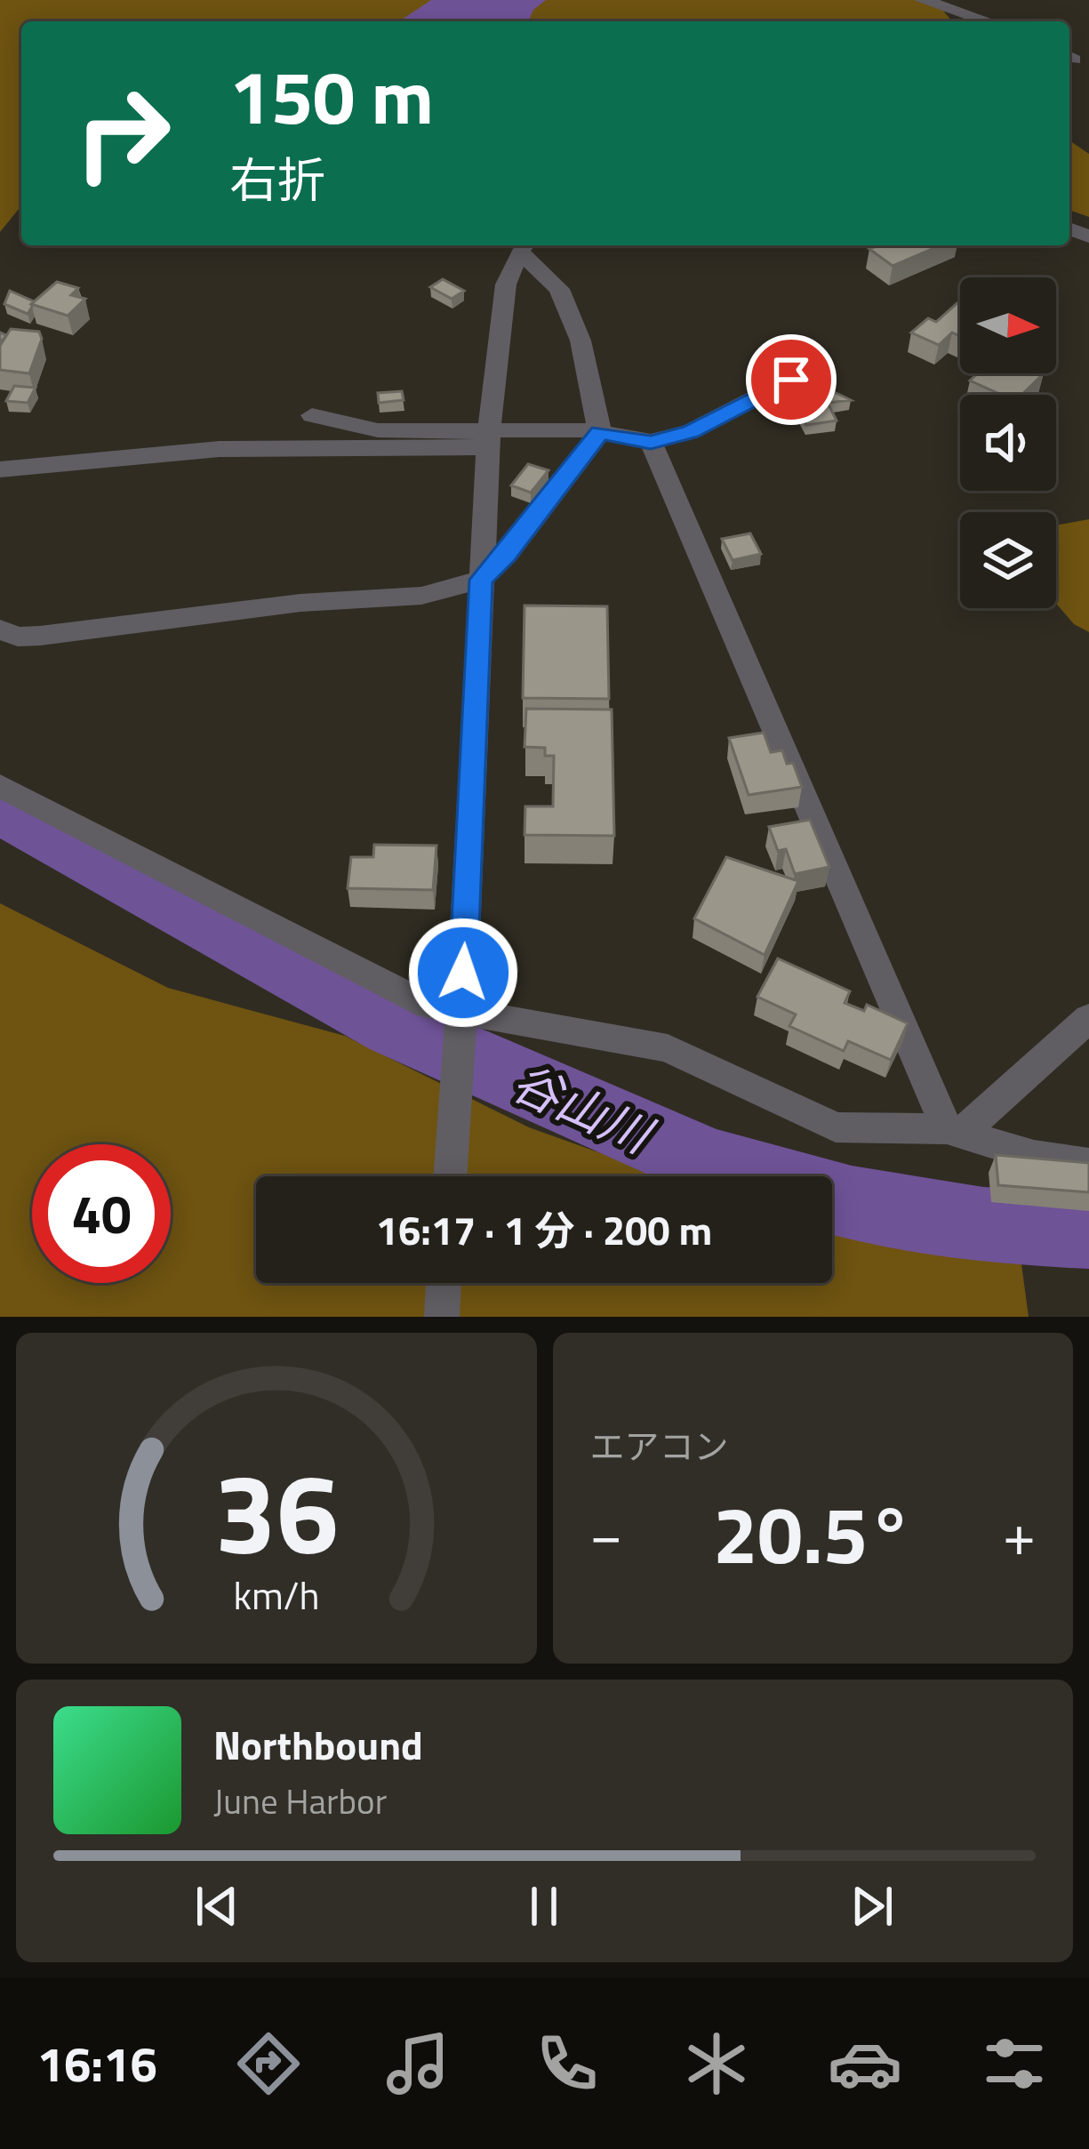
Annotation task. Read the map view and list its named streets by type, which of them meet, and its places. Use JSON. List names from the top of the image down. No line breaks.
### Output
{"water":["谷山川"],"north":"right","page":{"turn":["150 m","右折"],"limit":"40","trip":"16:17 · 1 分 · 200 m","tile":"エアコン","heat":["−","20.5°","+"],"song":["Northbound","June Harbor"],"tabs":"16:16","gauge":["36","km/h"]}}
